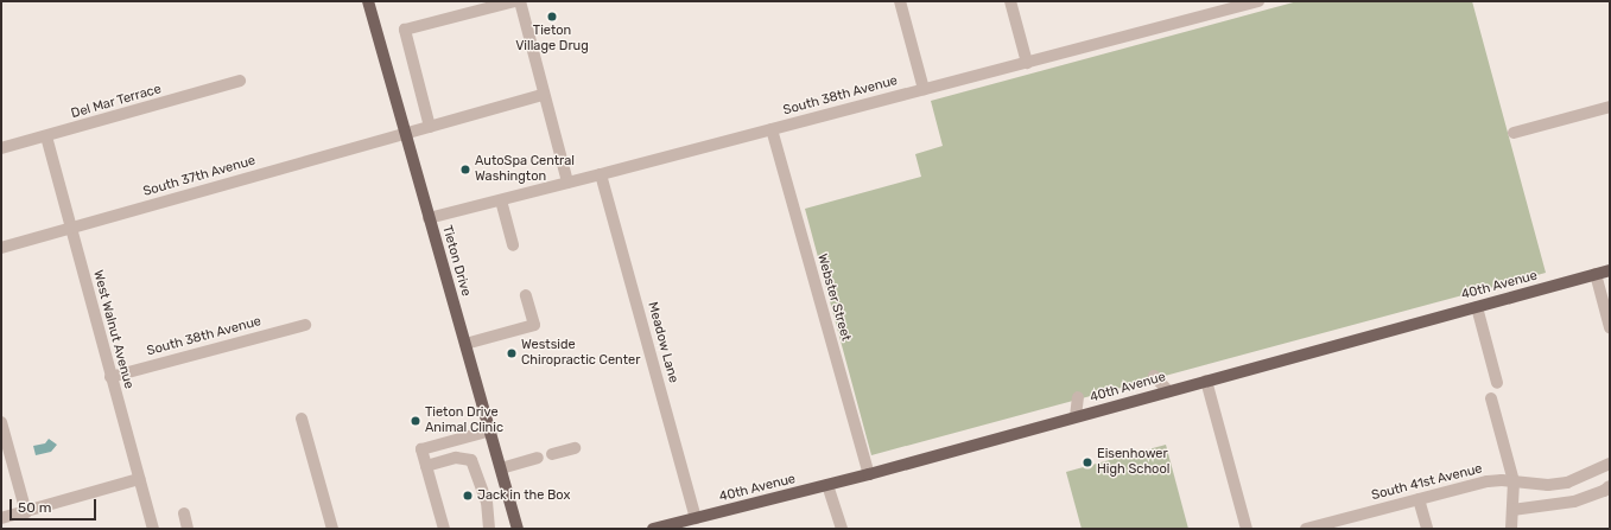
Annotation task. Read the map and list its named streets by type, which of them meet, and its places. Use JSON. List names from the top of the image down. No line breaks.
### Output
{"streets":{"main road":["Tieton Drive","40th Avenue"],"street":["South 38th Avenue","Del Mar Terrace","South 37th Avenue","Webster Street","West Walnut Avenue","Meadow Lane","South 41st Avenue"]},"crossings":[["South 38th Avenue","Tieton Drive"],["South 38th Avenue","Webster Street"],["South 38th Avenue","West Walnut Avenue"],["South 38th Avenue","Meadow Lane"],["Del Mar Terrace","West Walnut Avenue"],["South 37th Avenue","Tieton Drive"],["South 37th Avenue","West Walnut Avenue"],["40th Avenue","Webster Street"],["40th Avenue","Meadow Lane"]],"places":["Tieton Village Drug","AutoSpa Central Washington","Westside Chiropractic Center","Tieton Drive Animal Clinic","Eisenhower High School","Jack in the Box"],"scale_bar":"50 m"}
